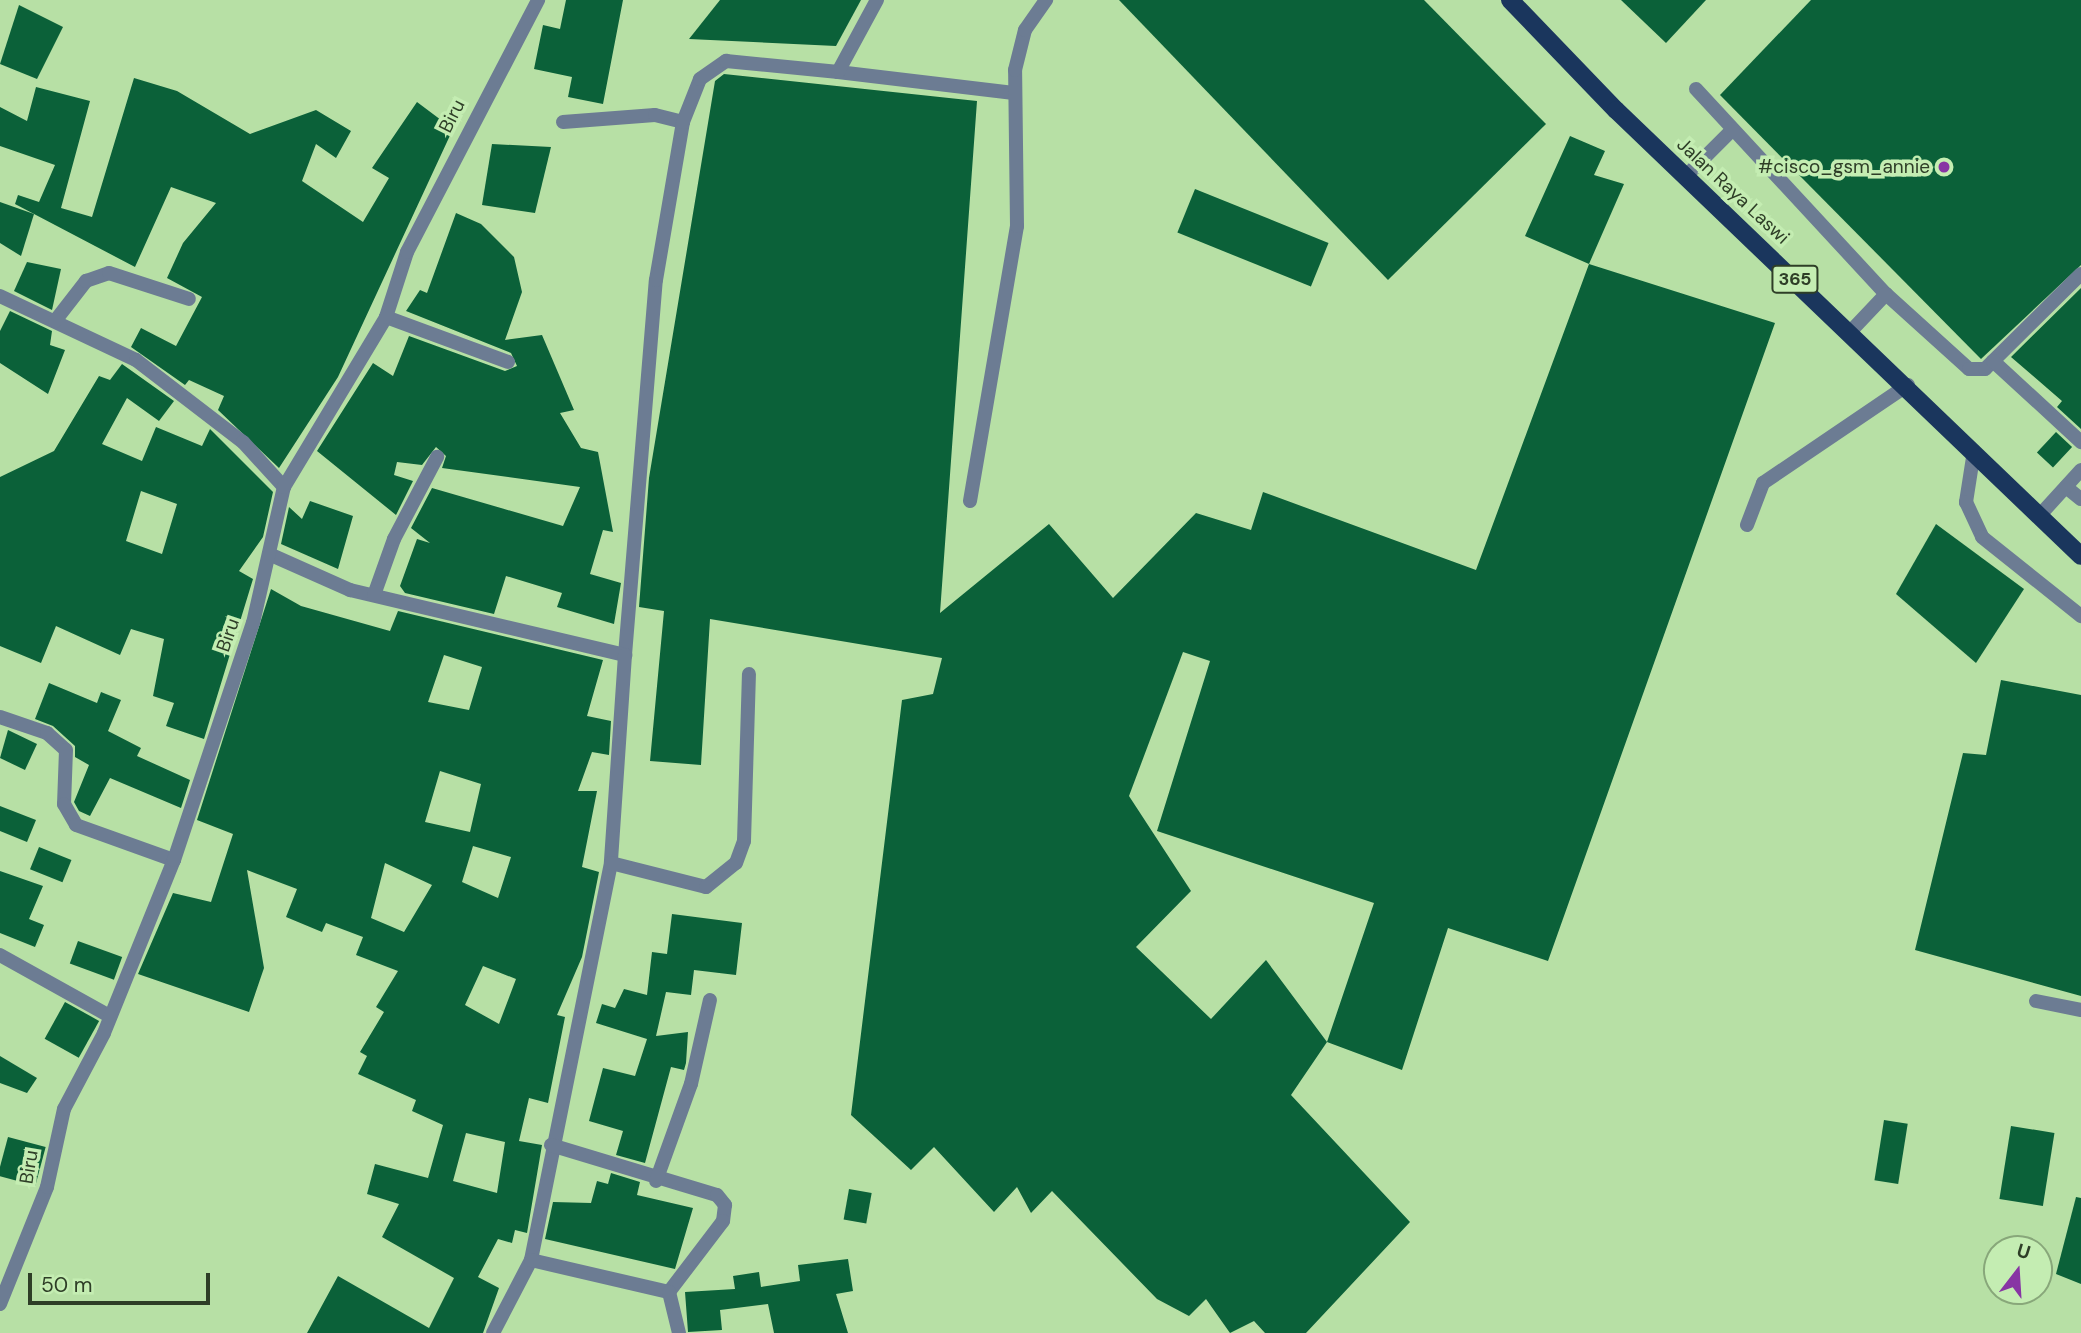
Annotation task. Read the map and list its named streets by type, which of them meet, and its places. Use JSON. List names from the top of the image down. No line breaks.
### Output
{"streets":{"main road":["Jalan Raya Laswi","365"],"street":["Biru"]},"places":["#cisco_gsm_annie"],"scale_bar":"50 m","north":"top"}
